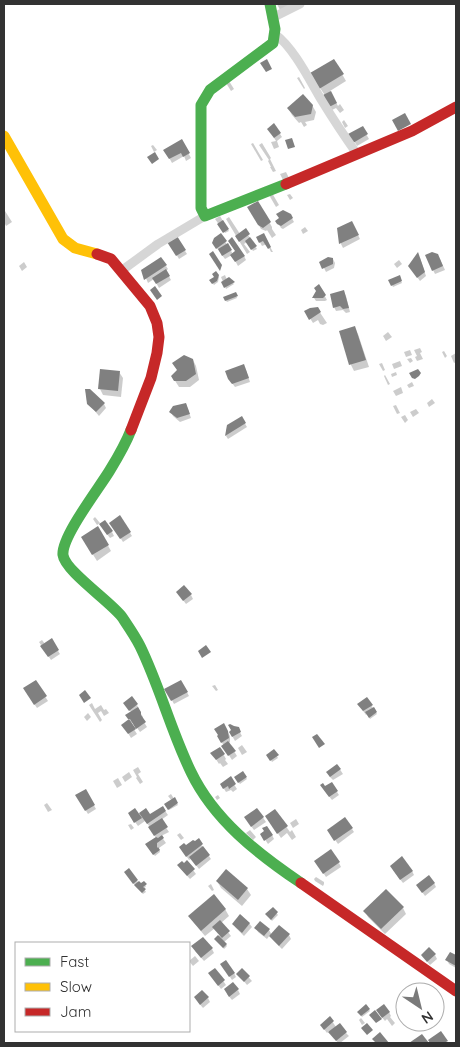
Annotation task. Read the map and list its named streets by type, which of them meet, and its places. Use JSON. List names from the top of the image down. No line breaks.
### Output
{"legend":["Fast","Slow","Jam"],"north":"bottom right"}
